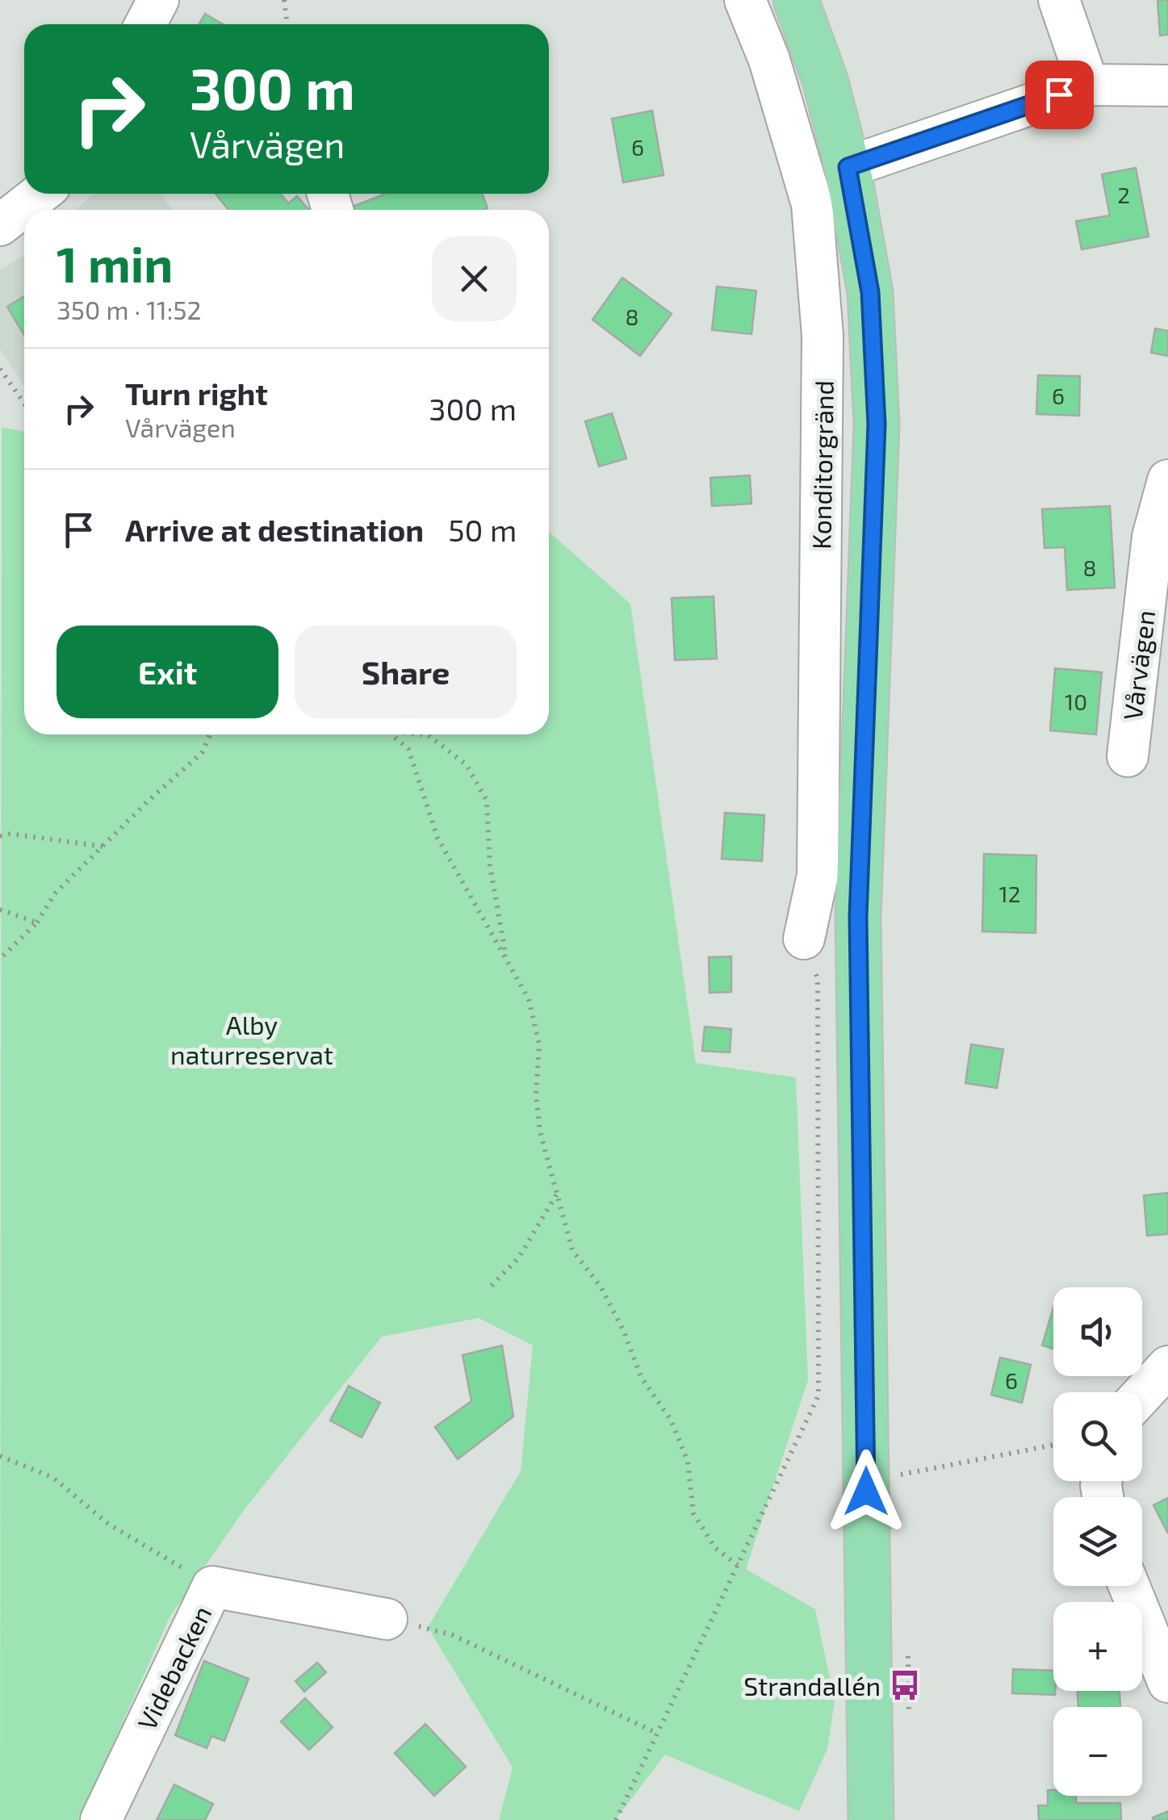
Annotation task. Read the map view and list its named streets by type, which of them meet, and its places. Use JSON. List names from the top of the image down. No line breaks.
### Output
{"streets":{"street":["Konditorgränd","Vårvägen","Videbacken"]},"parks":["Alby naturreservat"],"places":{"bus stop":["Strandallén"]},"house_numbers":["6","2","8","6","8","10","12","6"],"page":{"turn":["300 m","Vårvägen"],"heading":["1 min","350 m · 11:52"],"list":[{"name":"Turn right","note":"Vårvägen","value":"300 m"},{"name":"Arrive at destination","value":"50 m"}],"buttons":["Exit","Share"],"map_buttons":["+","−"]}}
